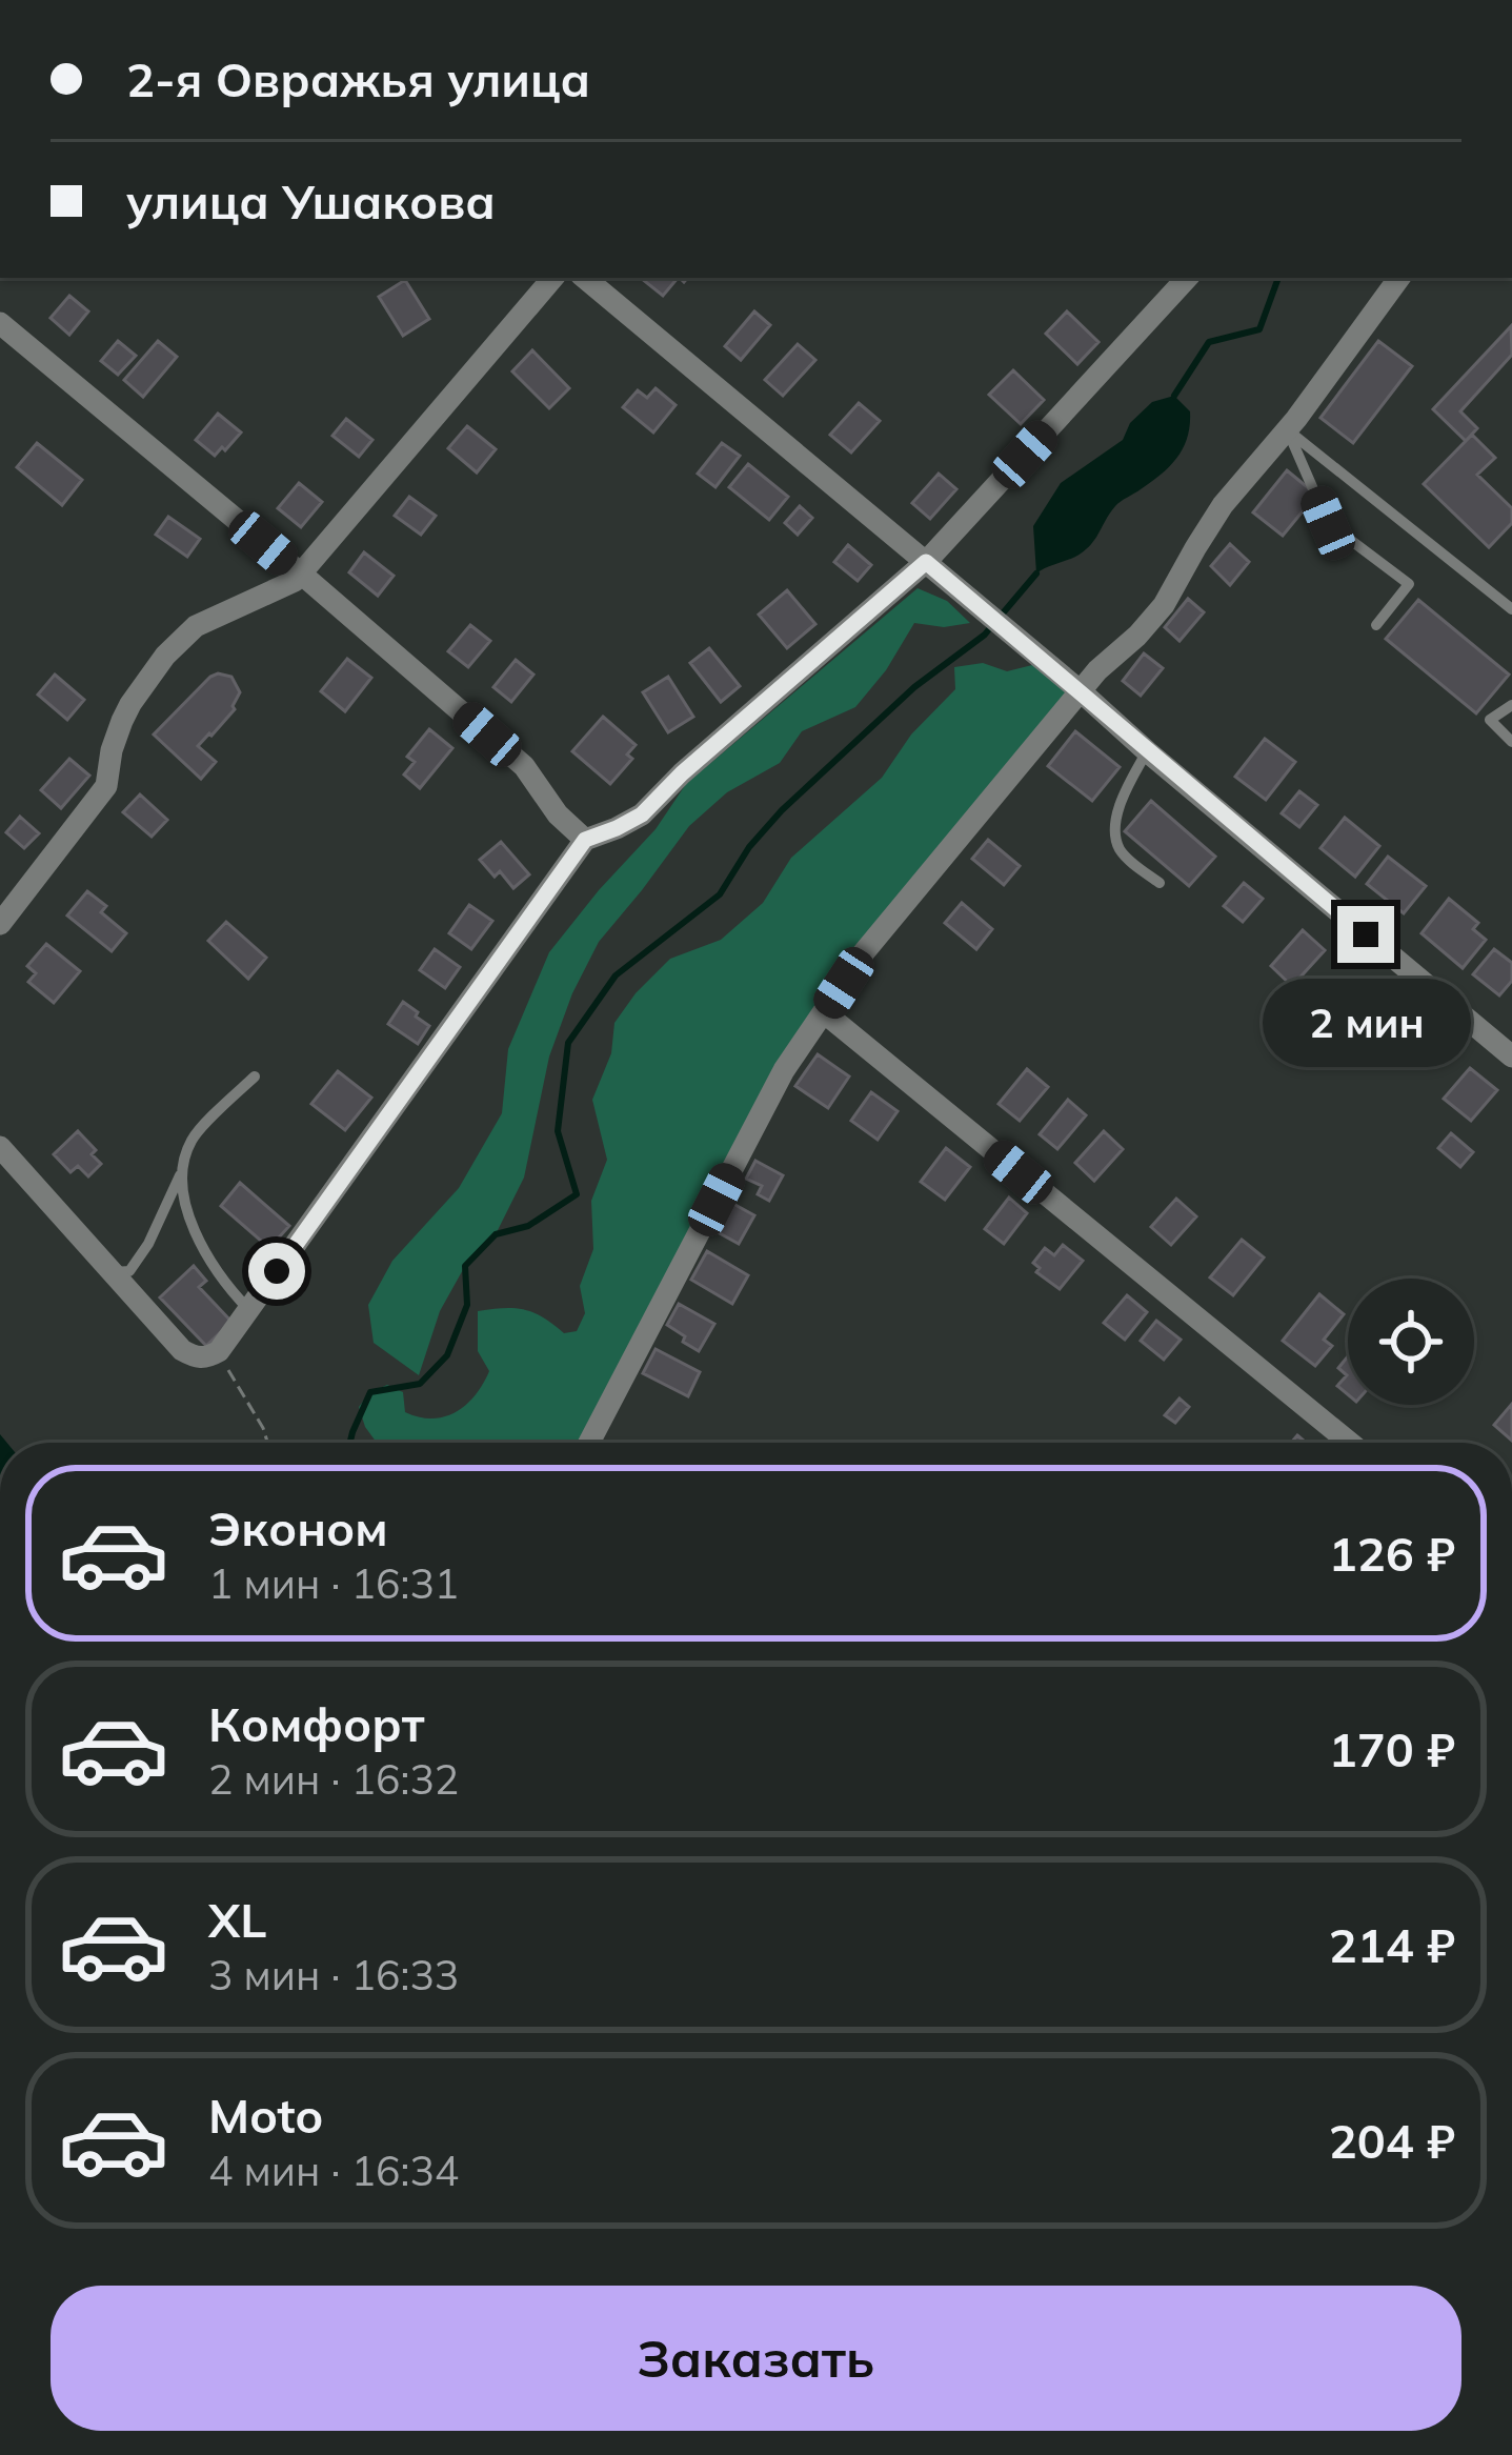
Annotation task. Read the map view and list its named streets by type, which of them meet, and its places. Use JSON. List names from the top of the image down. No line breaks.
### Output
{"page":{"banner":["2-я Овражья улица","улица Ушакова"],"bubble":"2 мин","list":[{"name":"Эконом","note":"1 мин · 16:31","value":"126 ₽"},{"name":"Комфорт","note":"2 мин · 16:32","value":"170 ₽"},{"name":"XL","note":"3 мин · 16:33","value":"214 ₽"},{"name":"Moto","note":"4 мин · 16:34","value":"204 ₽"}],"buttons":"Заказать"}}
